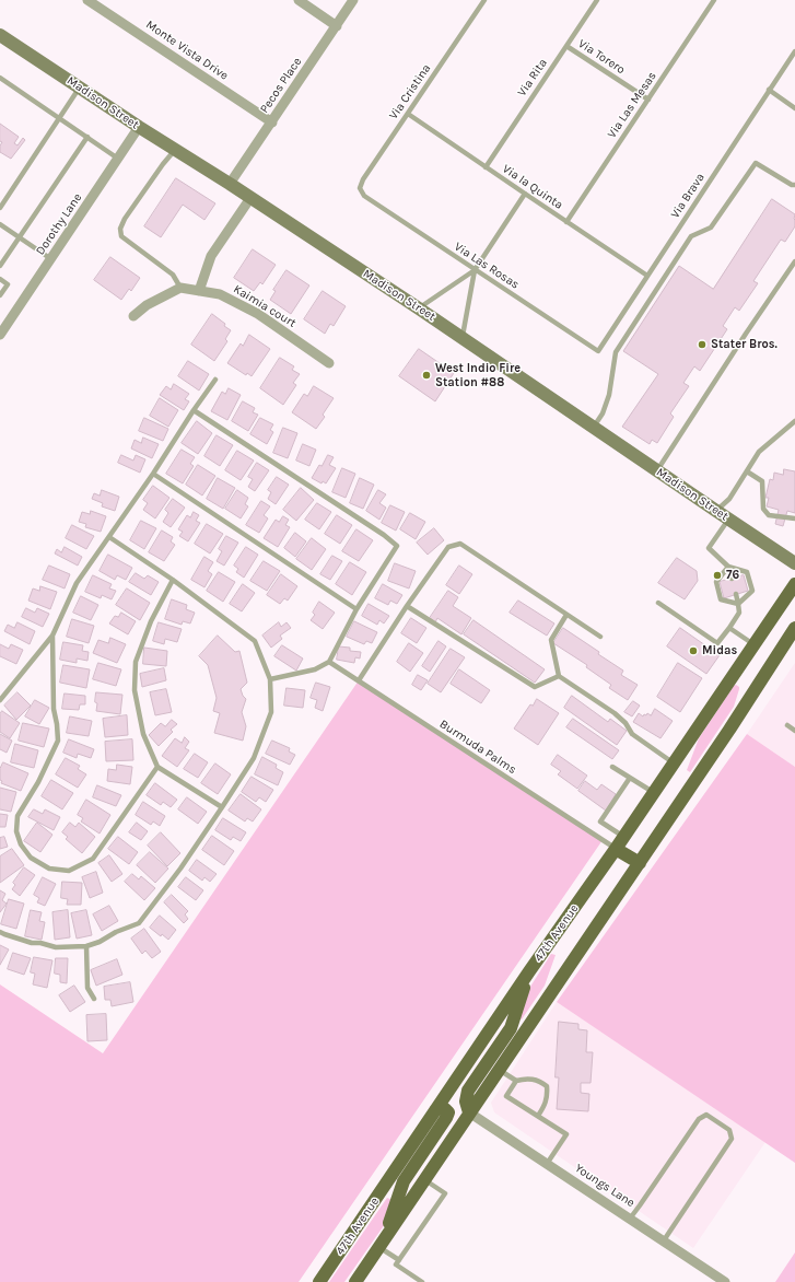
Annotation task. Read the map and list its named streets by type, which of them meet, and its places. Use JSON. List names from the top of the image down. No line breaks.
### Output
{"streets":{"main road":["Madison Street","47th Avenue"],"street":["Monte Vista Drive","Pecos Place","Dorothy Lane","Kaimia court","Youngs Lane"],"lane":["Via Torero","Via Rita","Via Cristina","Via Las Mesas","Via la Quinta","Via Brava","Via Las Rosas","Burmuda Palms"]},"crossings":[["Monte Vista Drive","Pecos Place"],["Via Torero","Via Rita"],["Via Torero","Via Las Mesas"],["Via Rita","Via la Quinta"],["Pecos Place","Madison Street"],["Via Cristina","Via la Quinta"],["Via Cristina","Via Las Rosas"],["Madison Street","Dorothy Lane"],["Via Las Mesas","Via la Quinta"],["Via la Quinta","Via Brava"],["Via Brava","Via Las Rosas"],["Burmuda Palms","47th Avenue"]],"places":["Stater Bros.","West Indio Fire Station #88","76","Midas"]}
